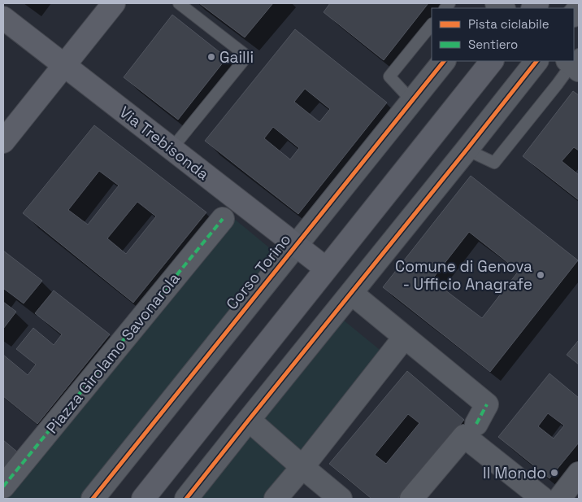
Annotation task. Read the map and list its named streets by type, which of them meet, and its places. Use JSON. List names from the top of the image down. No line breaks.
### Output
{"streets":{"street":["Via Trebisonda","Corso Torino","Piazza Girolamo Savonarola"]},"crossings":[["Via Trebisonda","Corso Torino"]],"places":["Gailli","Comune di Genova - Ufficio Anagrafe","Il Mondo"],"legend":["Pista ciclabile","Sentiero"]}
